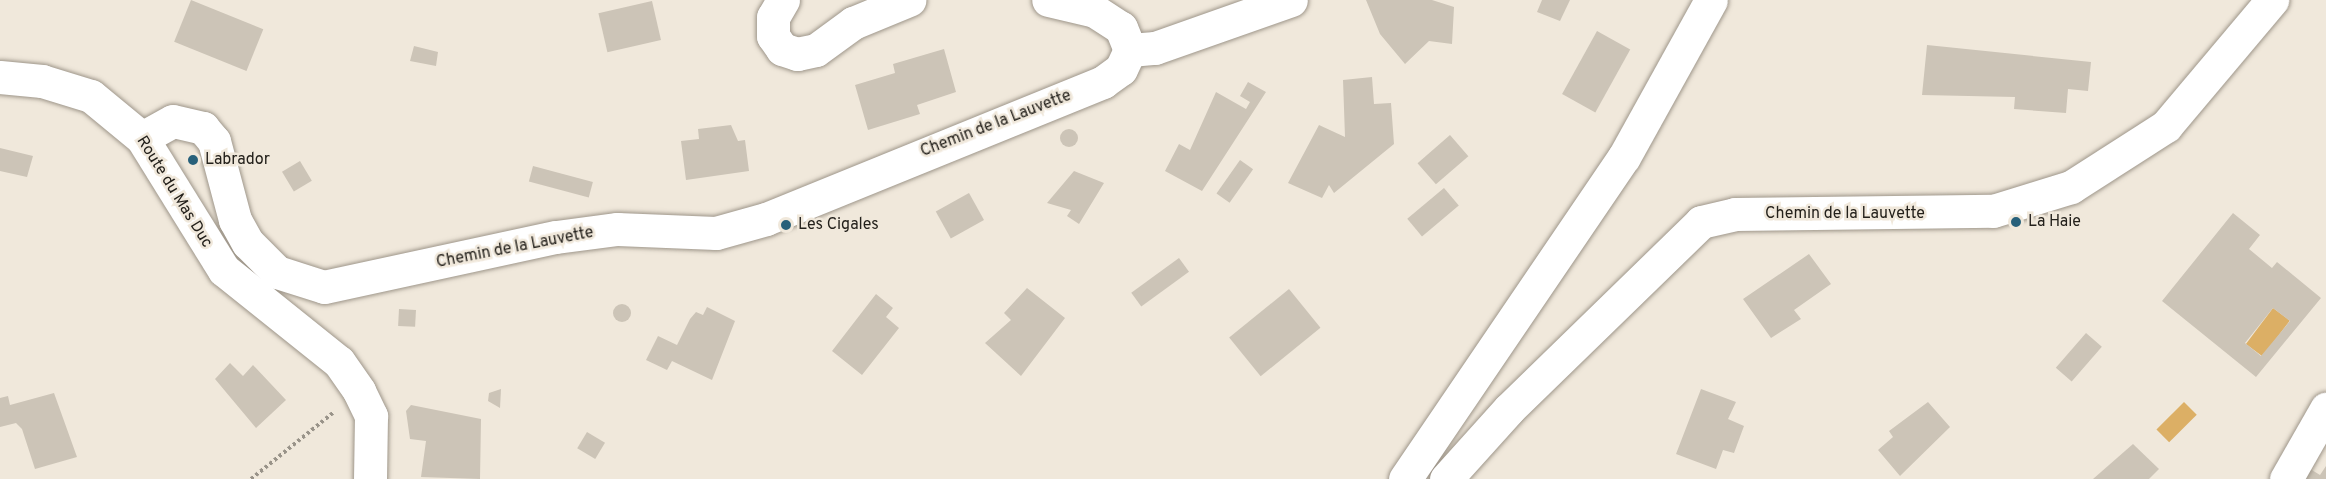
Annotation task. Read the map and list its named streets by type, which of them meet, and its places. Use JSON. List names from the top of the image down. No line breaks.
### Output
{"streets":{"street":["Chemin de la Lauvette","Route du Mas Duc"]},"crossings":[["Chemin de la Lauvette","Route du Mas Duc"]],"places":["Labrador","La Haie","Les Cigales"]}
